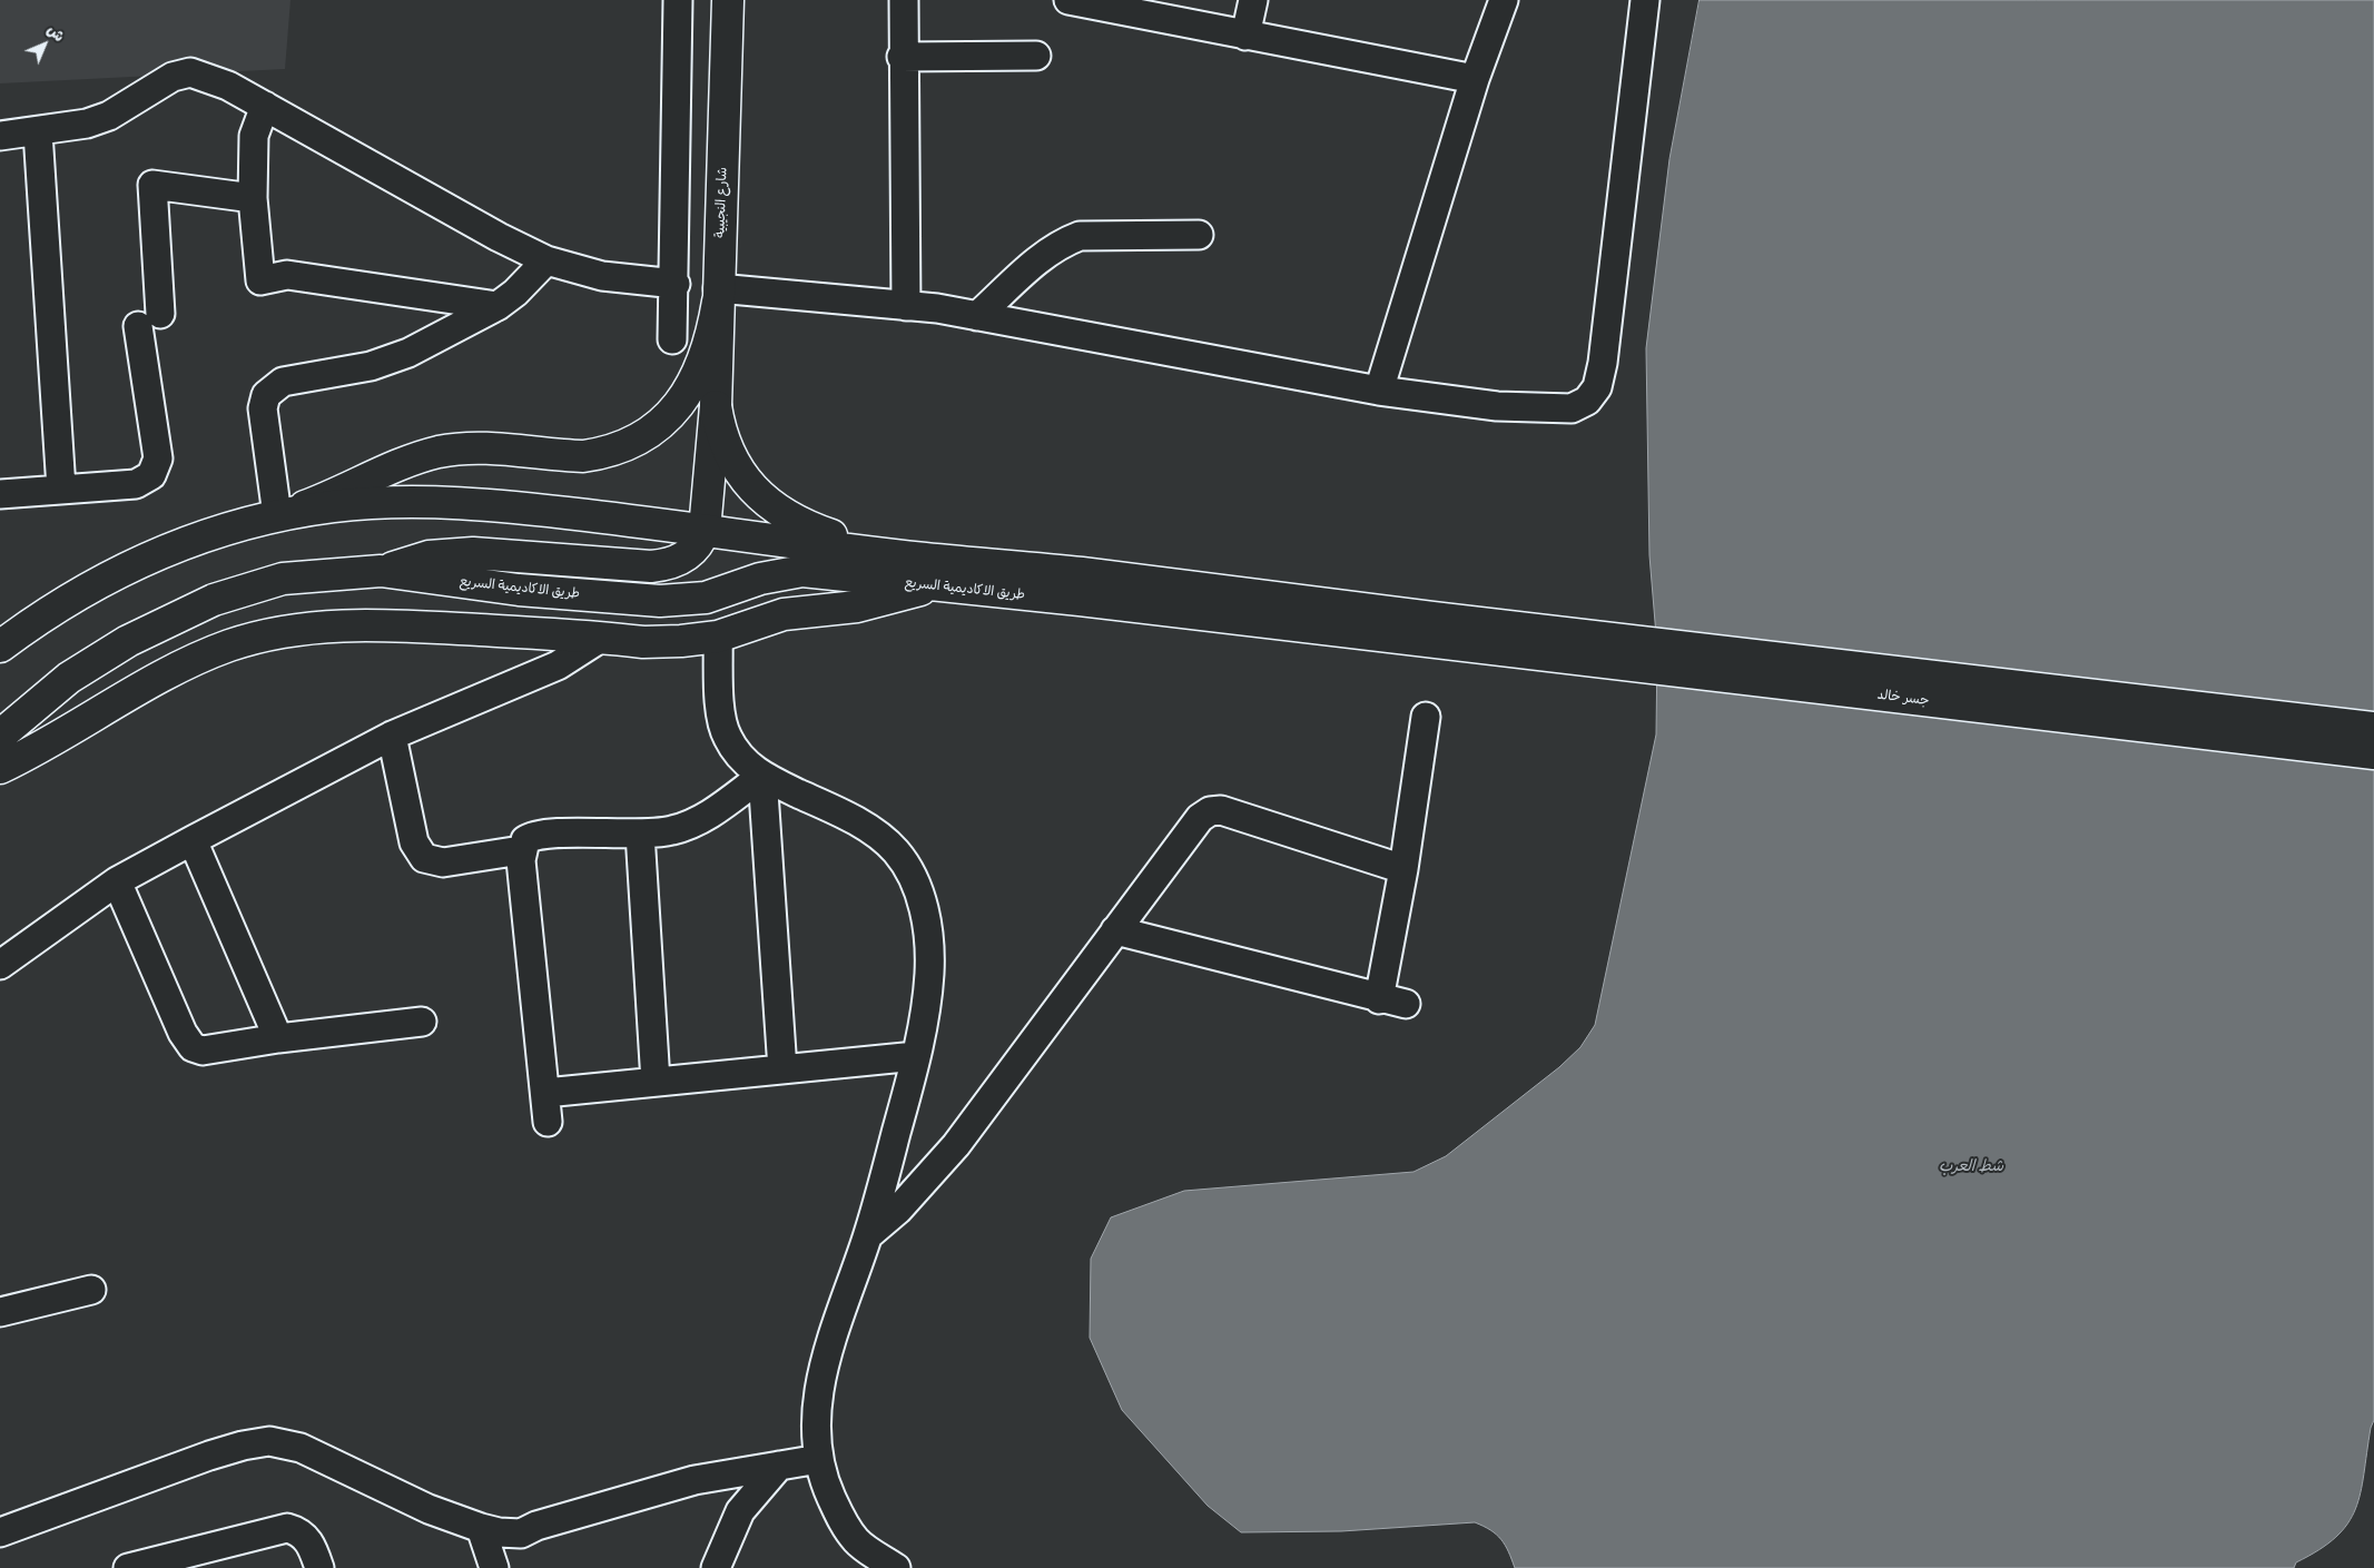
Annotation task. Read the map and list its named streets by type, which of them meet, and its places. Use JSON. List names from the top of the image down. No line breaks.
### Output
{"streets":{"main road":["شارع النجيبية","طريق الاكاديمية السريع","جسر خالد"]},"water":["شط العرب"],"north":"top right"}
